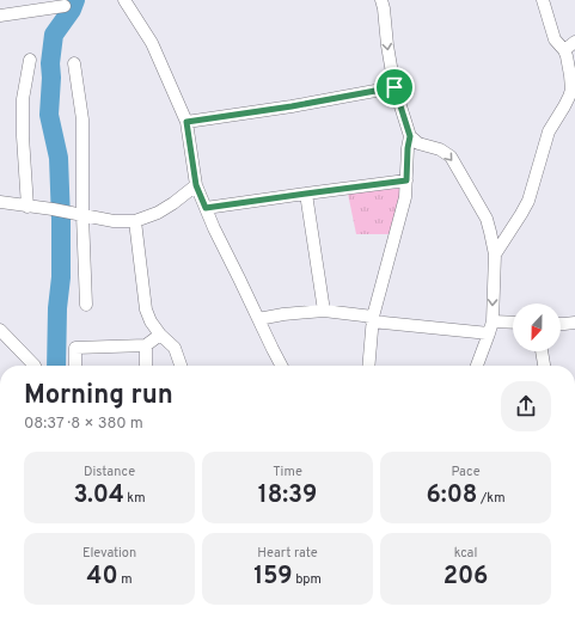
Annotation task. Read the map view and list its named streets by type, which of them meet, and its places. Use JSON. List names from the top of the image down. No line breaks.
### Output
{"north":"bottom","page":{"heading":["Morning run","08:37 · 8 × 380 m"],"stats":[["Distance","3.04 km"],["Time","18:39"],["Pace","6:08 /km"],["Elevation","40 m"],["Heart rate","159 bpm"],["kcal","206"]]}}
